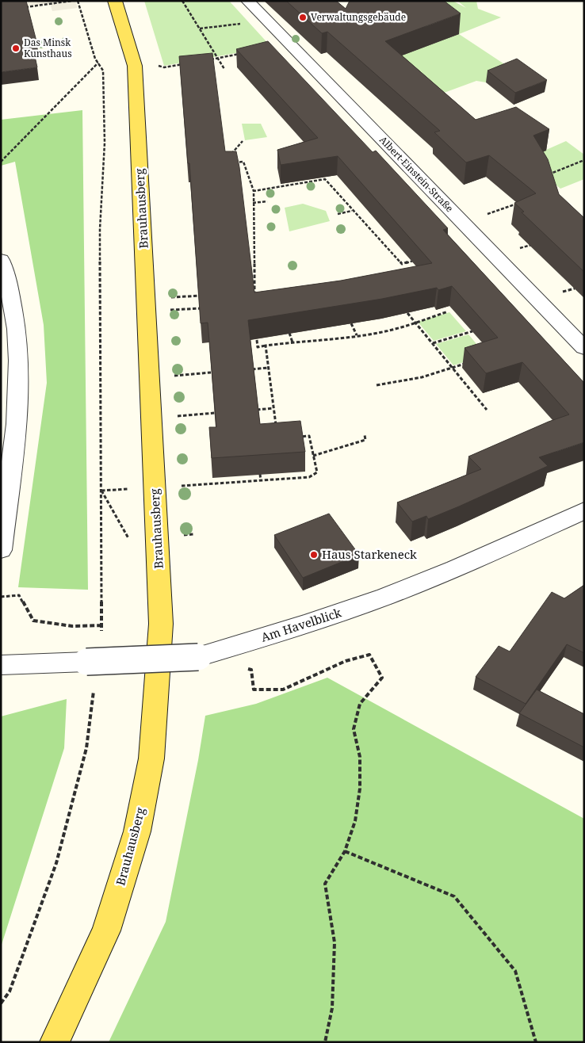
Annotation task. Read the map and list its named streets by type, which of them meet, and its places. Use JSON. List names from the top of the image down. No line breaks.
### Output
{"streets":{"main road":["Brauhausberg"],"street":["Albert-Einstein-Straße","Am Havelblick"]},"places":["Verwaltungsgebäude","Das Minsk Kunsthaus","Haus Starkeneck"]}
